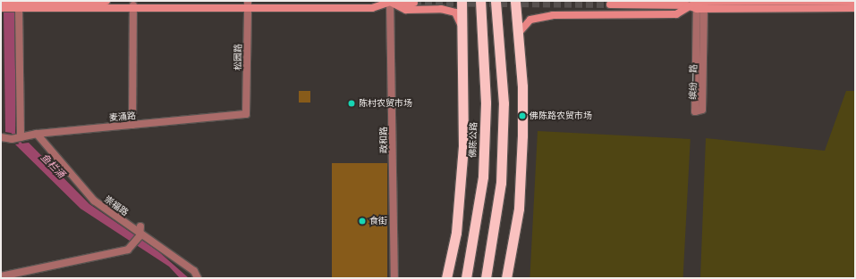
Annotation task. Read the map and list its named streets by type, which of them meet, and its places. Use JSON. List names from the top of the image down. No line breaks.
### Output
{"streets":{"highway":["佛陈公路"],"street":["松园路","缤纷一路","麦涌路","政和路","崇福路"]},"crossings":[["松园路","麦涌路"],["麦涌路","崇福路"]],"water":["鱼栏涌"],"places":["陈村农贸市场","佛陈路农贸市场","食街"]}
